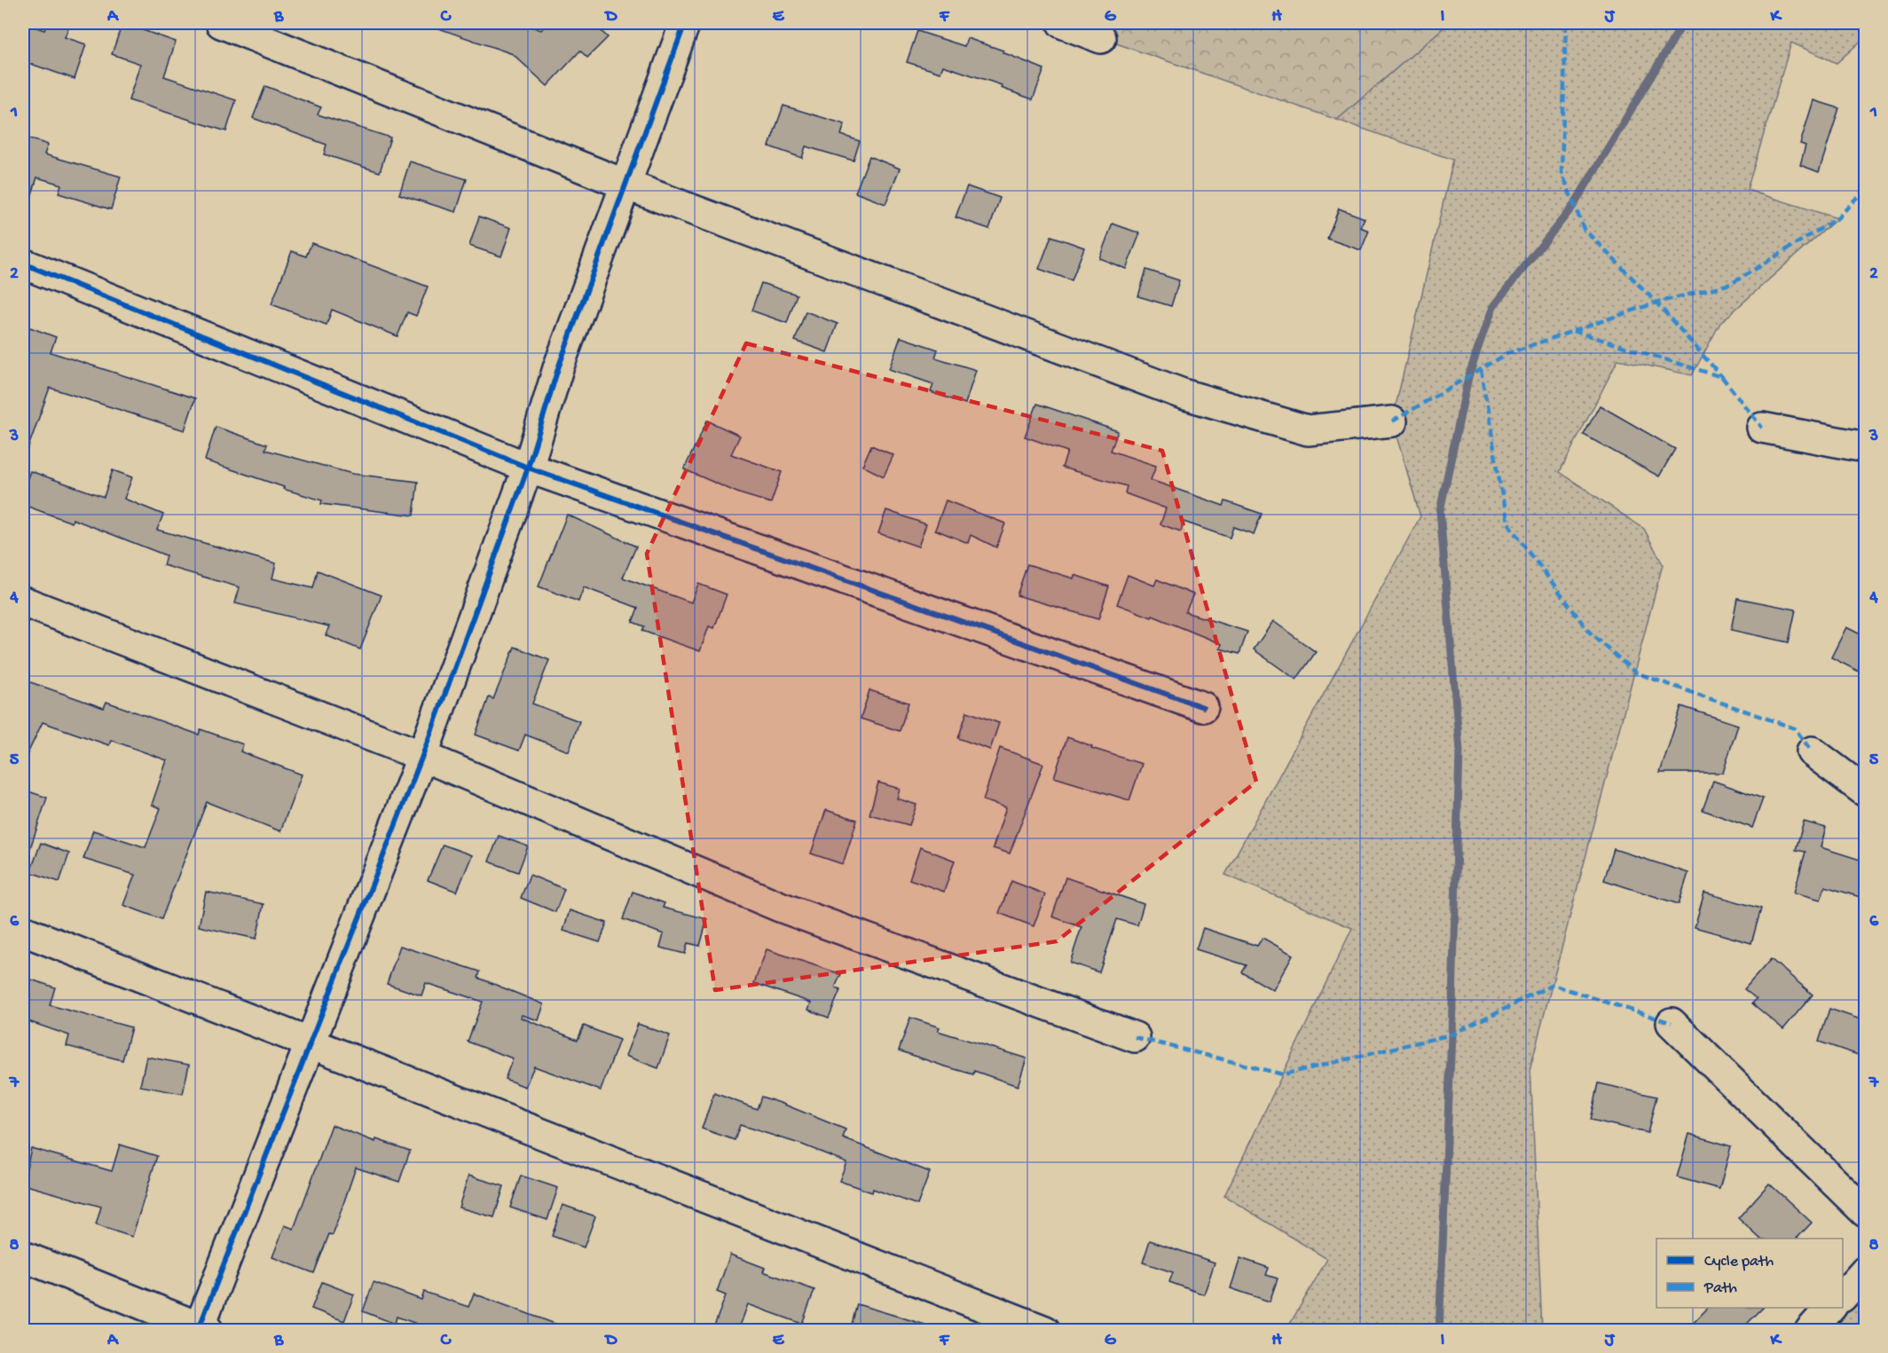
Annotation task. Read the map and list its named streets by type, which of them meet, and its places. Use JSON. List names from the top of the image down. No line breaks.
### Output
{"legend":["Cycle path","Path"],"grid":{"columns":["A","B","C","D","E","F","G","H","I","J","K"],"rows":["1","2","3","4","5","6","7","8"]}}
